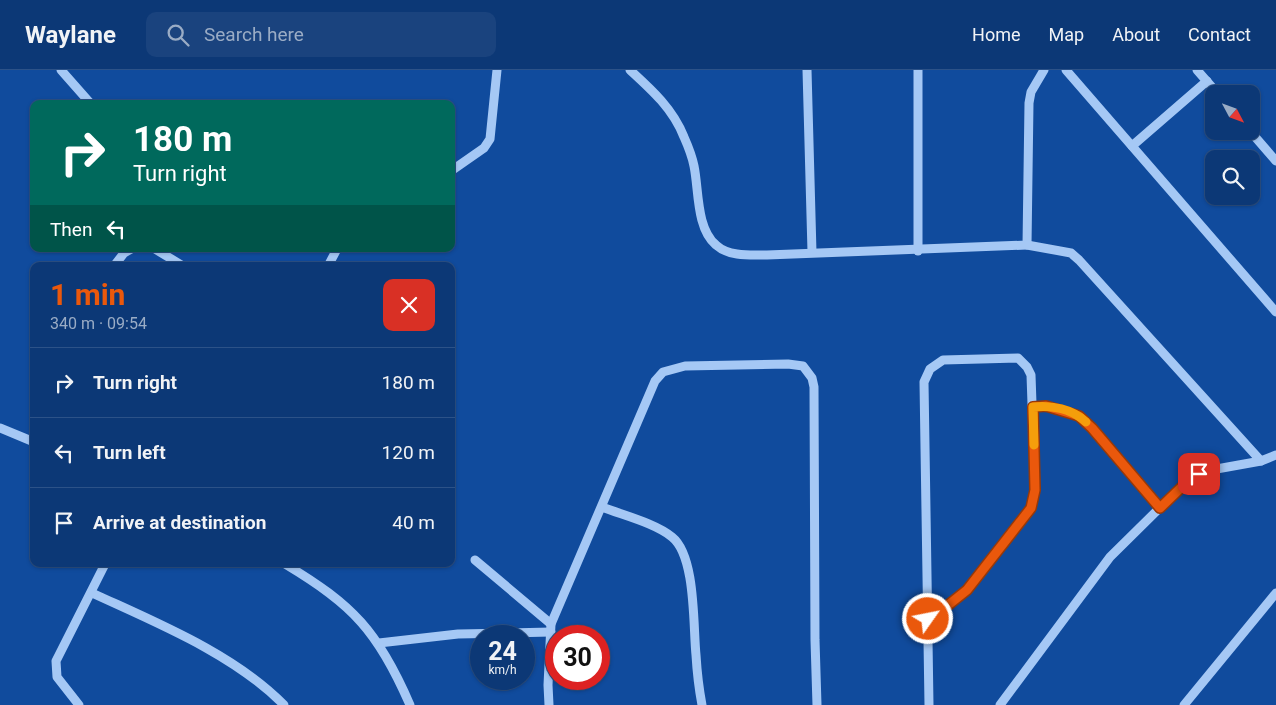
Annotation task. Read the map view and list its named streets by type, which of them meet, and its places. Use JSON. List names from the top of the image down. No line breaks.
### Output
{"north":"bottom right","page":{"header":"Waylane","search":"Search here","nav":["Home","Map","About","Contact"],"turn":["180 m","Turn right"],"then":"Then","heading":["1 min","340 m · 09:54"],"list":[{"name":"Turn right","value":"180 m"},{"name":"Turn left","value":"120 m"},{"name":"Arrive at destination","value":"40 m"}],"speed":"24 km/h","limit":"30"}}
